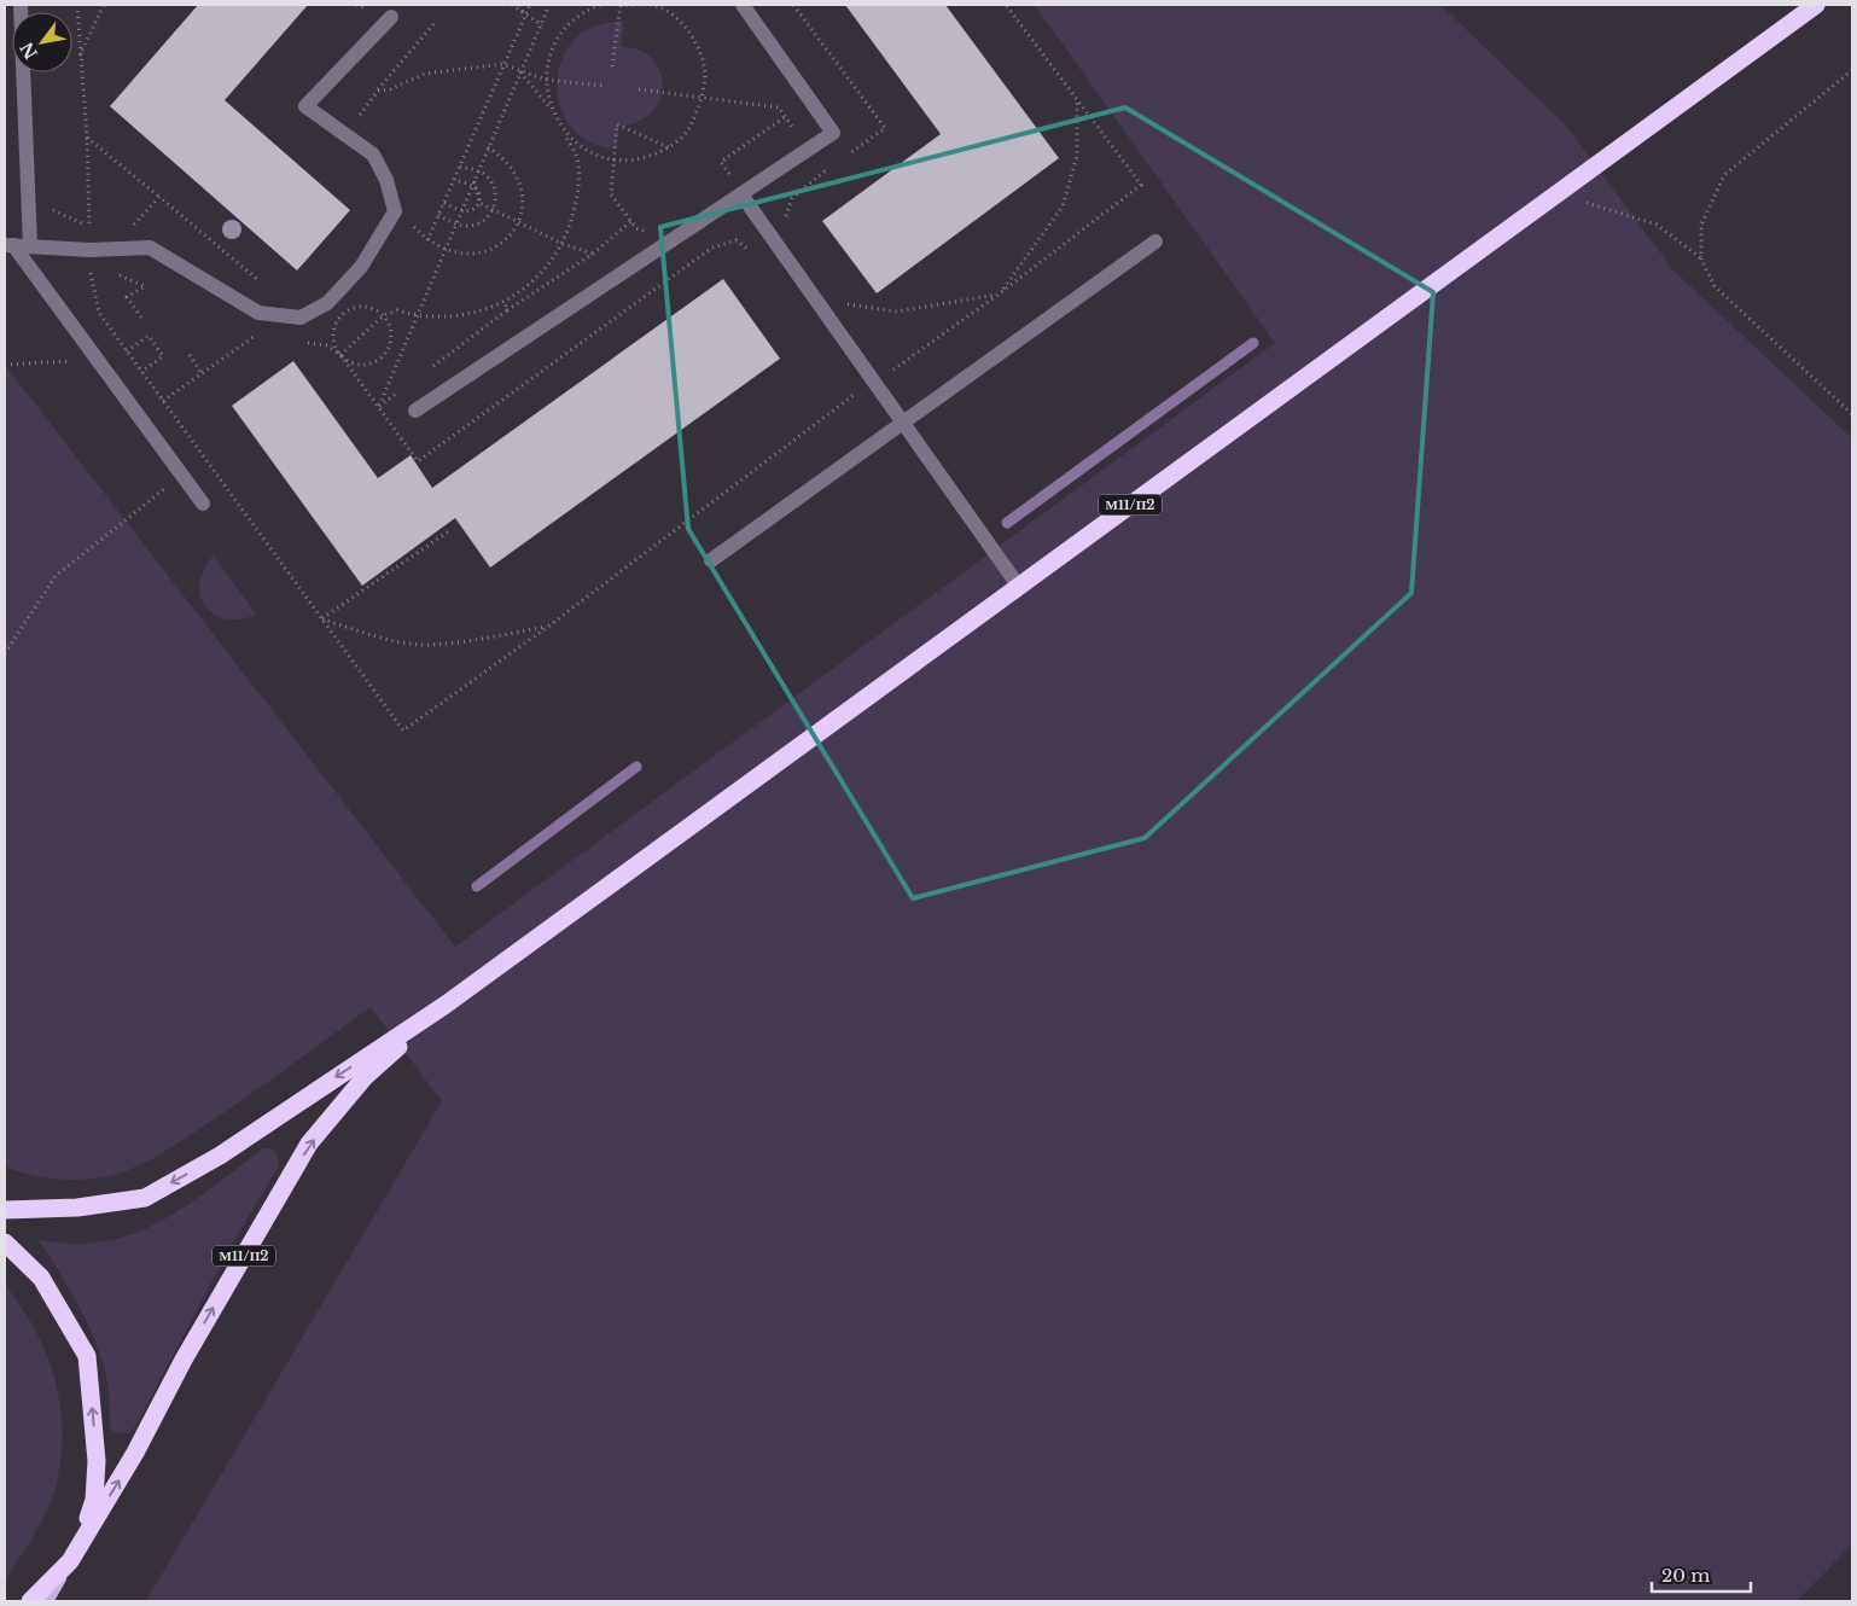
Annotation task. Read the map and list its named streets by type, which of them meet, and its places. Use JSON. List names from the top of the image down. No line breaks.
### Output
{"streets":{"highway":["М11/П2"]},"scale_bar":"20 m","north":"bottom left"}
